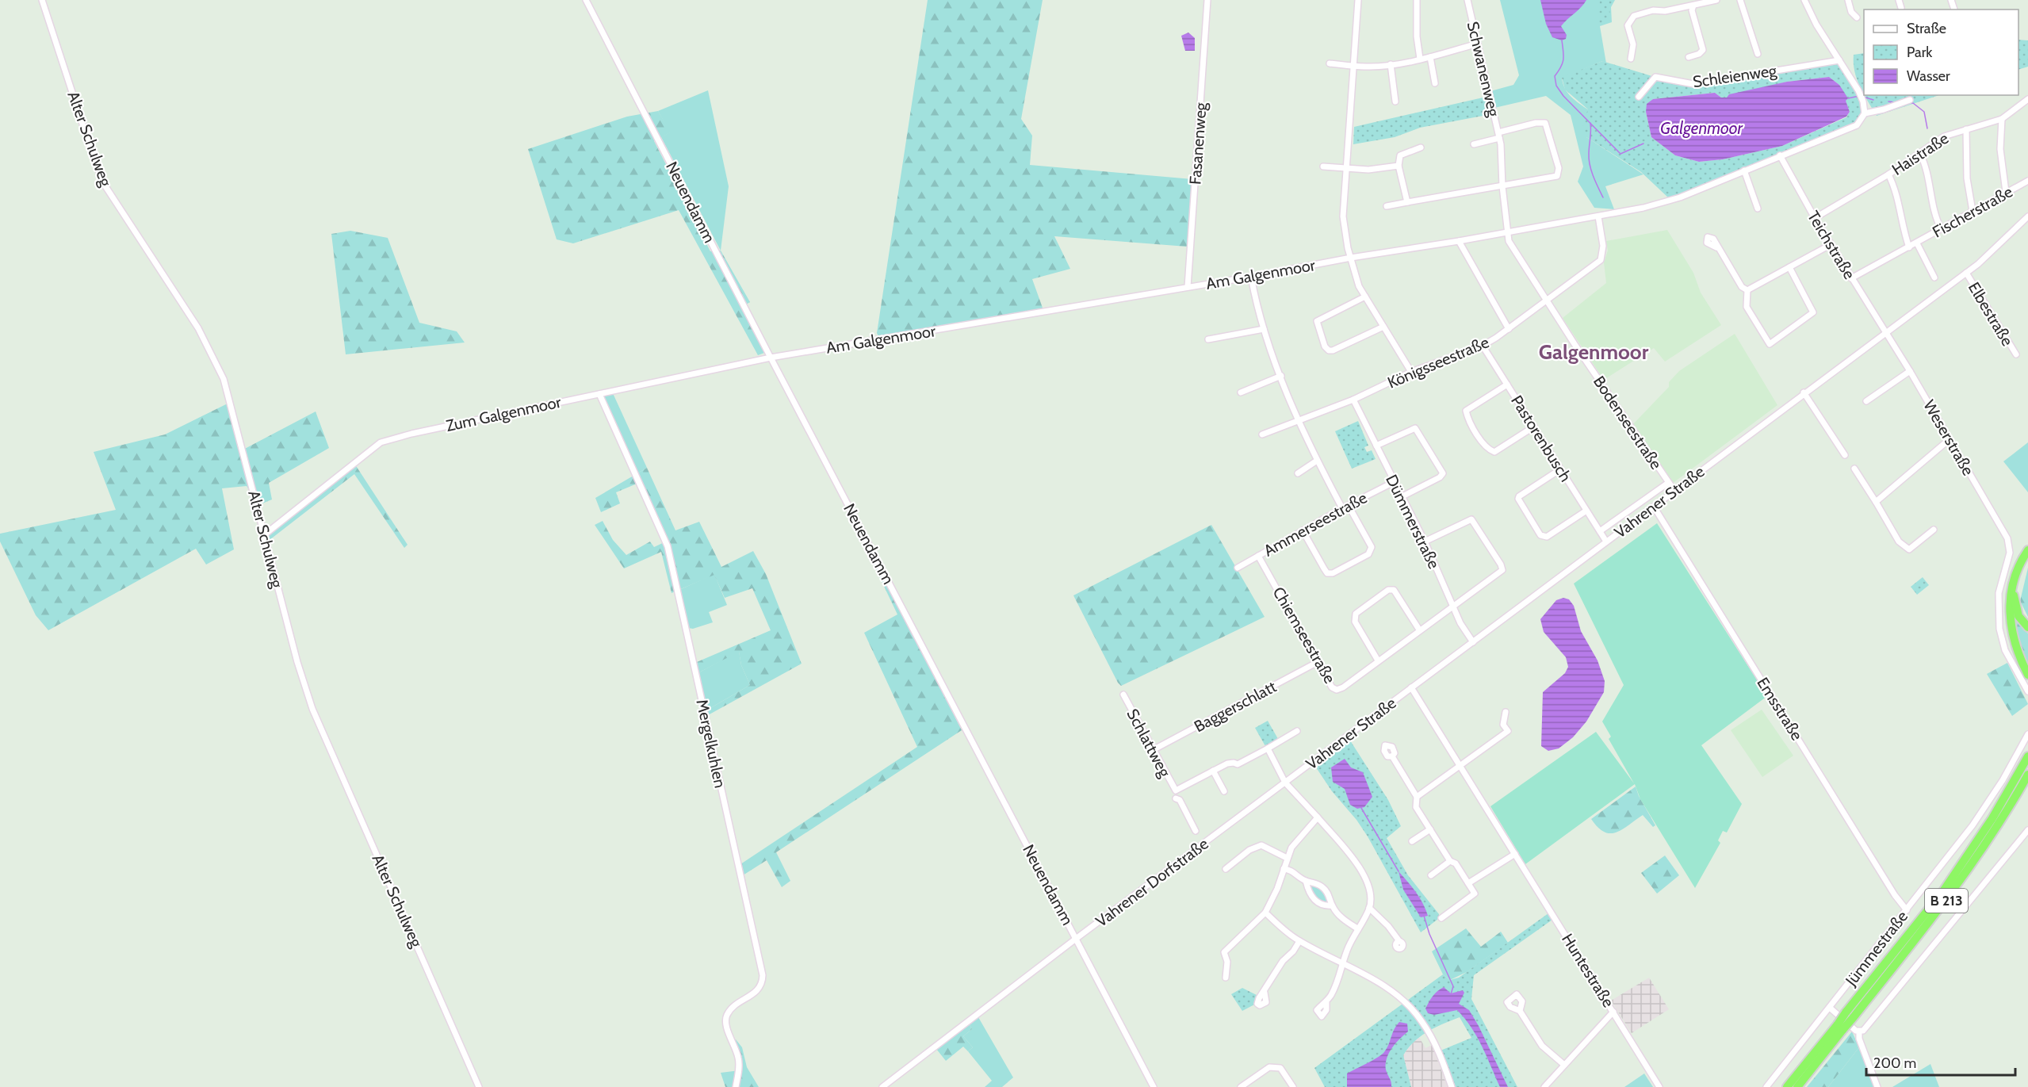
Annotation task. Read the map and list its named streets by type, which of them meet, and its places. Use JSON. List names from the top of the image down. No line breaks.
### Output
{"streets":{"highway":["B 213"],"street":["Schwanenweg","Schleienweg","Alter Schulweg","Fasanenweg","Haistraße","Neuendamm","Fischerstraße","Teichstraße","Am Galgenmoor","Elbestraße","Königsseestraße","Zum Galgenmoor","Bodenseestraße","Weserstraße","Pastorenbusch","Vahrener Straße","Dümmerstraße","Ammerseestraße","Chiemseestraße","Baggerschlatt","Emsstraße","Schlattweg","Mergelkuhlen","Vahrener Dorfstraße","Jümmestraße","Huntestraße"]},"crossings":[["Schwanenweg","Am Galgenmoor"],["Schwanenweg","Bodenseestraße"],["Alter Schulweg","Zum Galgenmoor"],["Fasanenweg","Am Galgenmoor"],["Haistraße","Teichstraße"],["Neuendamm","Am Galgenmoor"],["Neuendamm","Zum Galgenmoor"],["Neuendamm","Vahrener Dorfstraße"],["Fischerstraße","Teichstraße"],["Teichstraße","Am Galgenmoor"],["Teichstraße","Weserstraße"],["Teichstraße","Vahrener Straße"],["Am Galgenmoor","Königsseestraße"],["Am Galgenmoor","Zum Galgenmoor"],["Am Galgenmoor","Bodenseestraße"],["Elbestraße","Vahrener Straße"],["Königsseestraße","Bodenseestraße"],["Königsseestraße","Pastorenbusch"],["Königsseestraße","Dümmerstraße"],["Zum Galgenmoor","Mergelkuhlen"],["Bodenseestraße","Vahrener Straße"],["Weserstraße","Vahrener Straße"],["Pastorenbusch","Vahrener Straße"],["Vahrener Straße","Dümmerstraße"],["Vahrener Straße","Emsstraße"],["Vahrener Straße","Vahrener Dorfstraße"],["Vahrener Straße","Huntestraße"],["Dümmerstraße","Ammerseestraße"],["Dümmerstraße","Chiemseestraße"],["Ammerseestraße","Chiemseestraße"],["Chiemseestraße","Baggerschlatt"],["Baggerschlatt","Schlattweg"],["Emsstraße","Jümmestraße"]],"districts":["Galgenmoor"],"water":["Galgenmoor"],"legend":["Straße","Park","Wasser"],"scale_bar":"200 m"}
